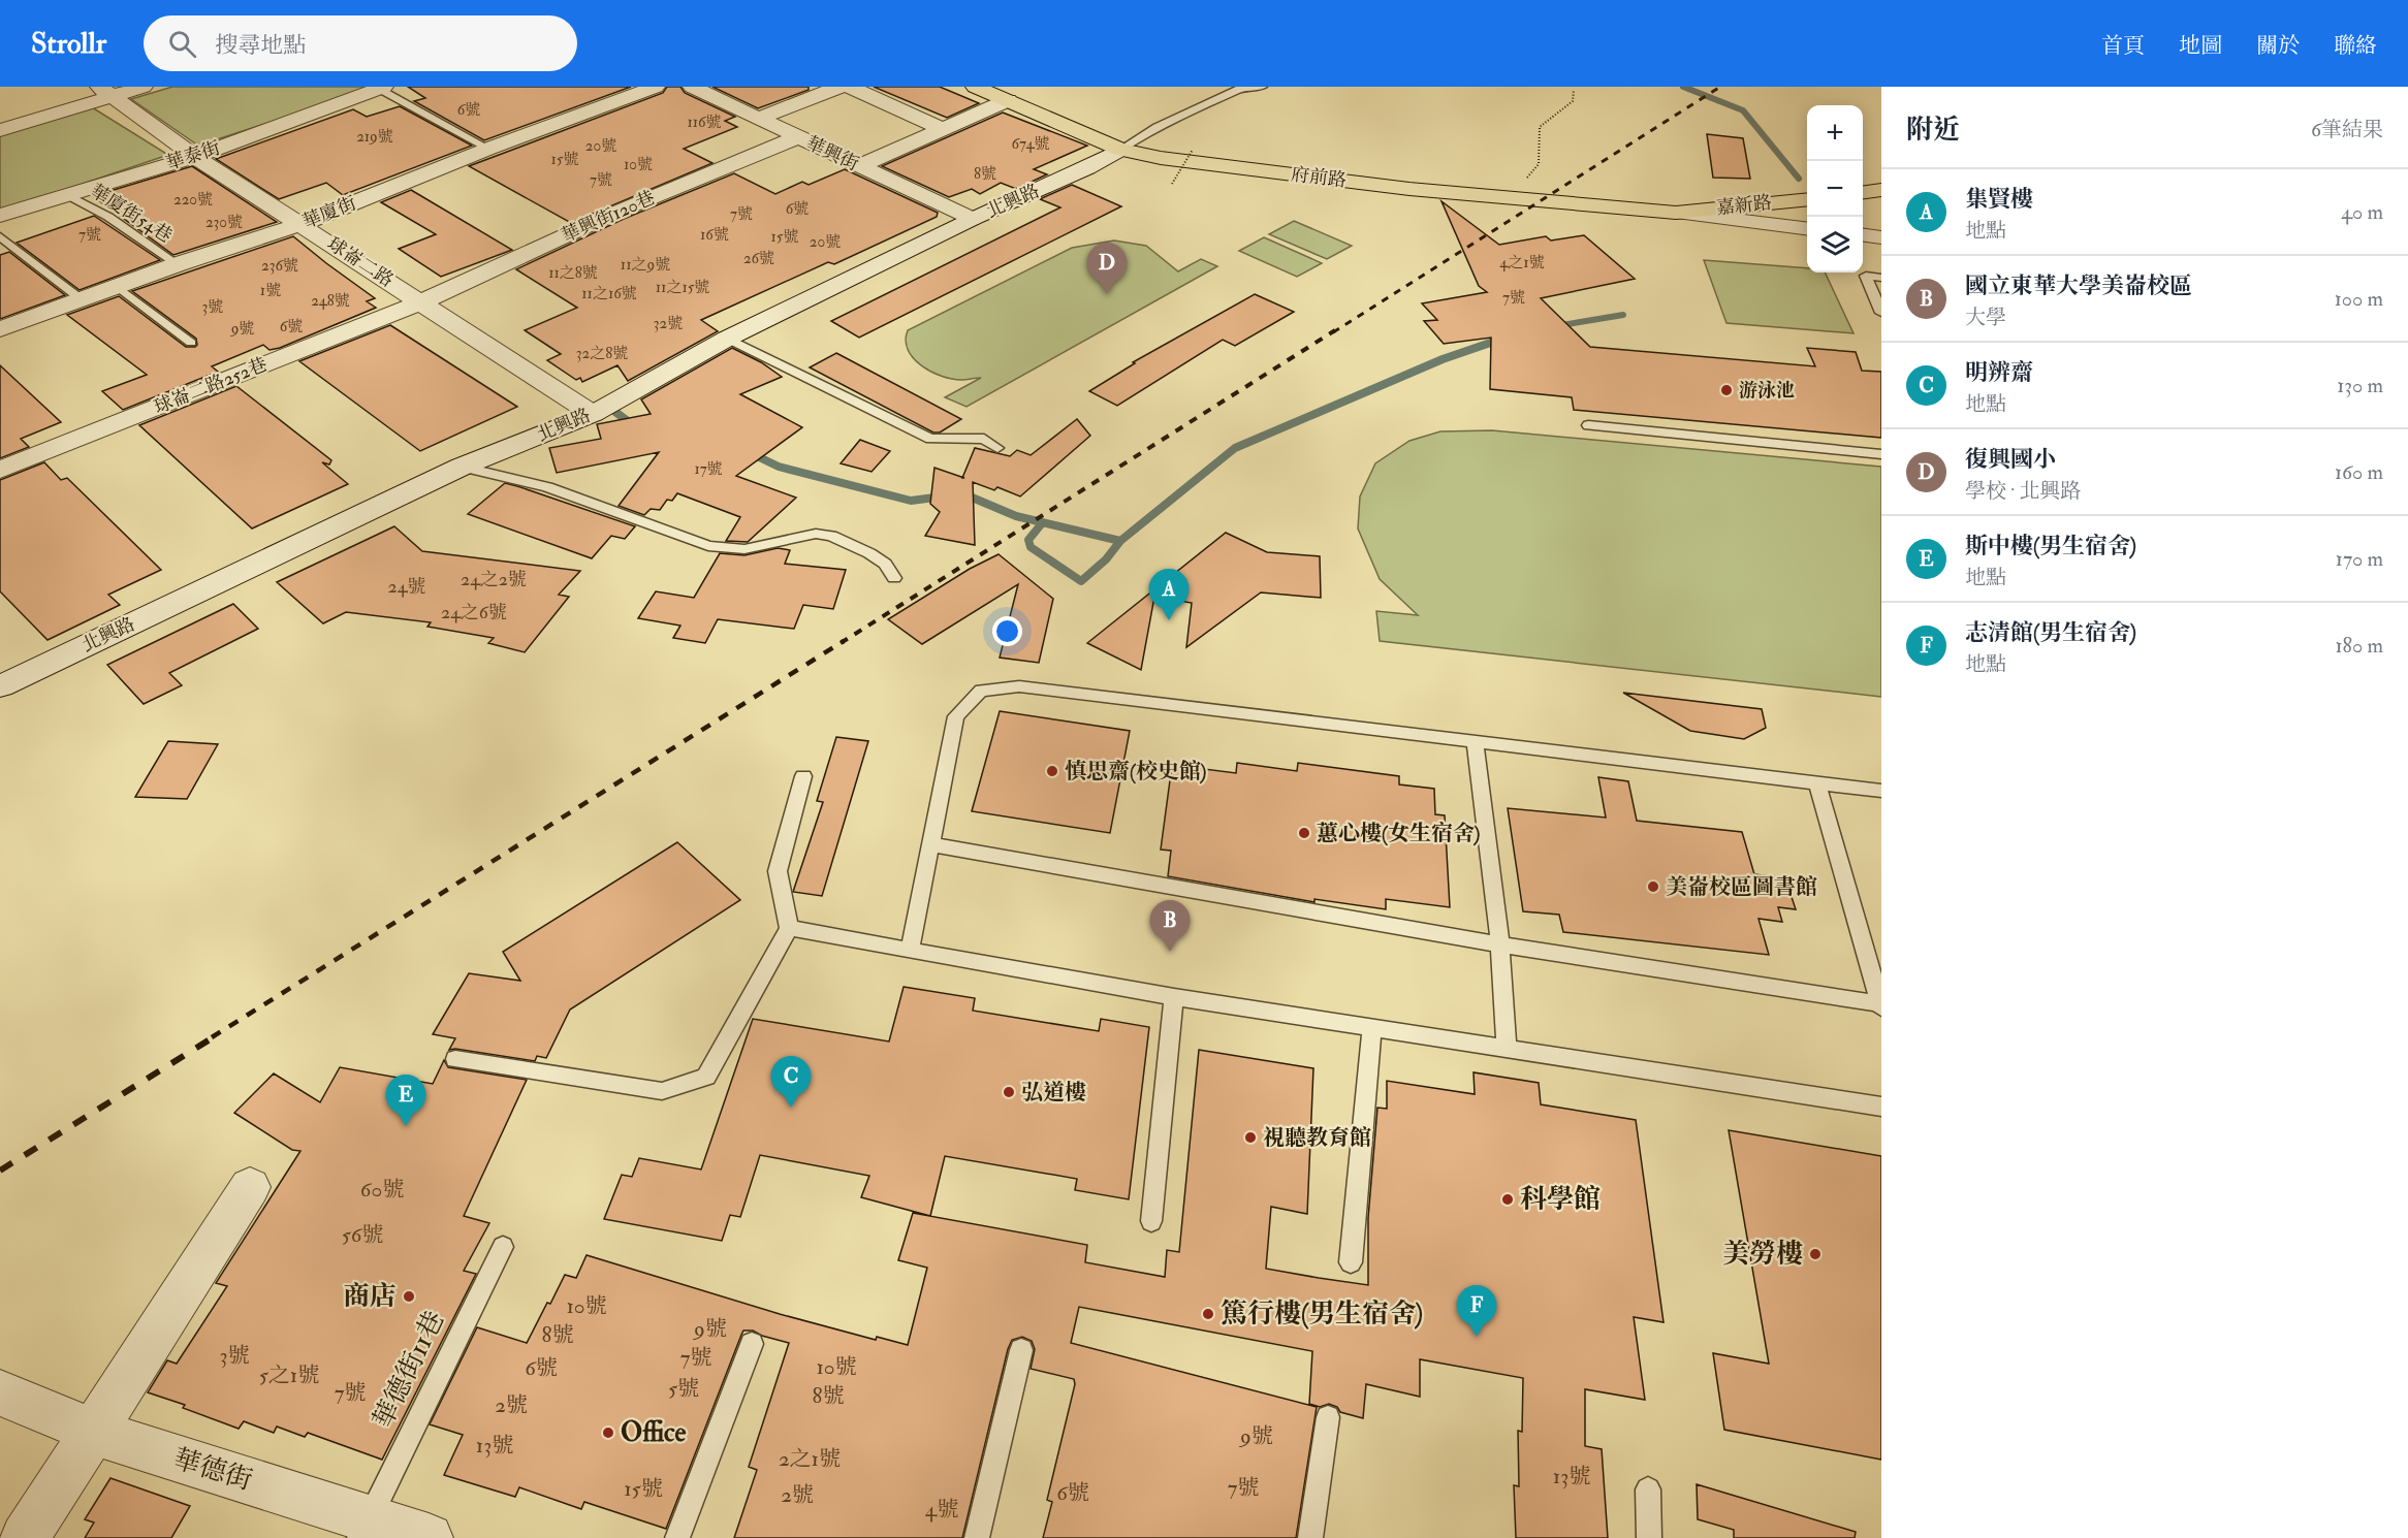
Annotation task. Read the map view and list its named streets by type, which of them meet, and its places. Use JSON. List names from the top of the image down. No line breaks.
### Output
{"streets":{"main road":["府前路","嘉新路"],"street":["華興街","華泰街","北興路","華廈街","華興街120巷","球崙二路","球崙二路252巷","華德街"],"lane":["華廈街54巷","華德街11巷"]},"crossings":[["華興街","北興路"],["華興街","華興街120巷"],["華泰街","華廈街54巷"],["華泰街","球崙二路"],["府前路","北興路"],["府前路","嘉新路"],["北興路","球崙二路"],["華廈街","華廈街54巷"],["華廈街","球崙二路"],["華興街120巷","球崙二路"],["華興街120巷","球崙二路252巷"],["球崙二路","球崙二路252巷"],["華德街11巷","華德街"]],"places":["游泳池","慎思齋(校史館)","蕙心樓(女生宿舍)","美崙校區圖書館","弘道樓","視聽教育館","科學館","美勞樓","商店","篤行樓(男生宿舍)","Office"],"house_numbers":["6號","116號","219號","674號","20號","15號","10號","8號","7號","220號","6號","7號","230號","7號","16號","15號","20號","26號","4之1號","11之9號","236號","11之8號","11之15號","1號","11之16號","7號","248號","3號","32號","6號","9號","32之8號","17號","24之2號","24號","24之6號","60號","56號","10號","9號","8號","3號","7號","10號","6號","5之1號","5號","7號","8號","2號","9號","13號","2之1號","13號","7號","15號","6號","2號","4號"],"page":{"header":"Strollr","search":"搜尋地點","nav":["首頁","地圖","關於","聯絡"],"heading":["附近","6筆結果"],"map_buttons":["+","−"],"list":[{"mark":"A","name":"集賢樓","note":"地點","value":"40 m"},{"mark":"B","name":"國立東華大學美崙校區","note":"大學","value":"100 m"},{"mark":"C","name":"明辨齋","note":"地點","value":"130 m"},{"mark":"D","name":"復興國小","note":"學校 · 北興路","value":"160 m"},{"mark":"E","name":"斯中樓(男生宿舍)","note":"地點","value":"170 m"},{"mark":"F","name":"志清館(男生宿舍)","note":"地點","value":"180 m"}],"pins":["D","A","B","C","E","F"]}}
